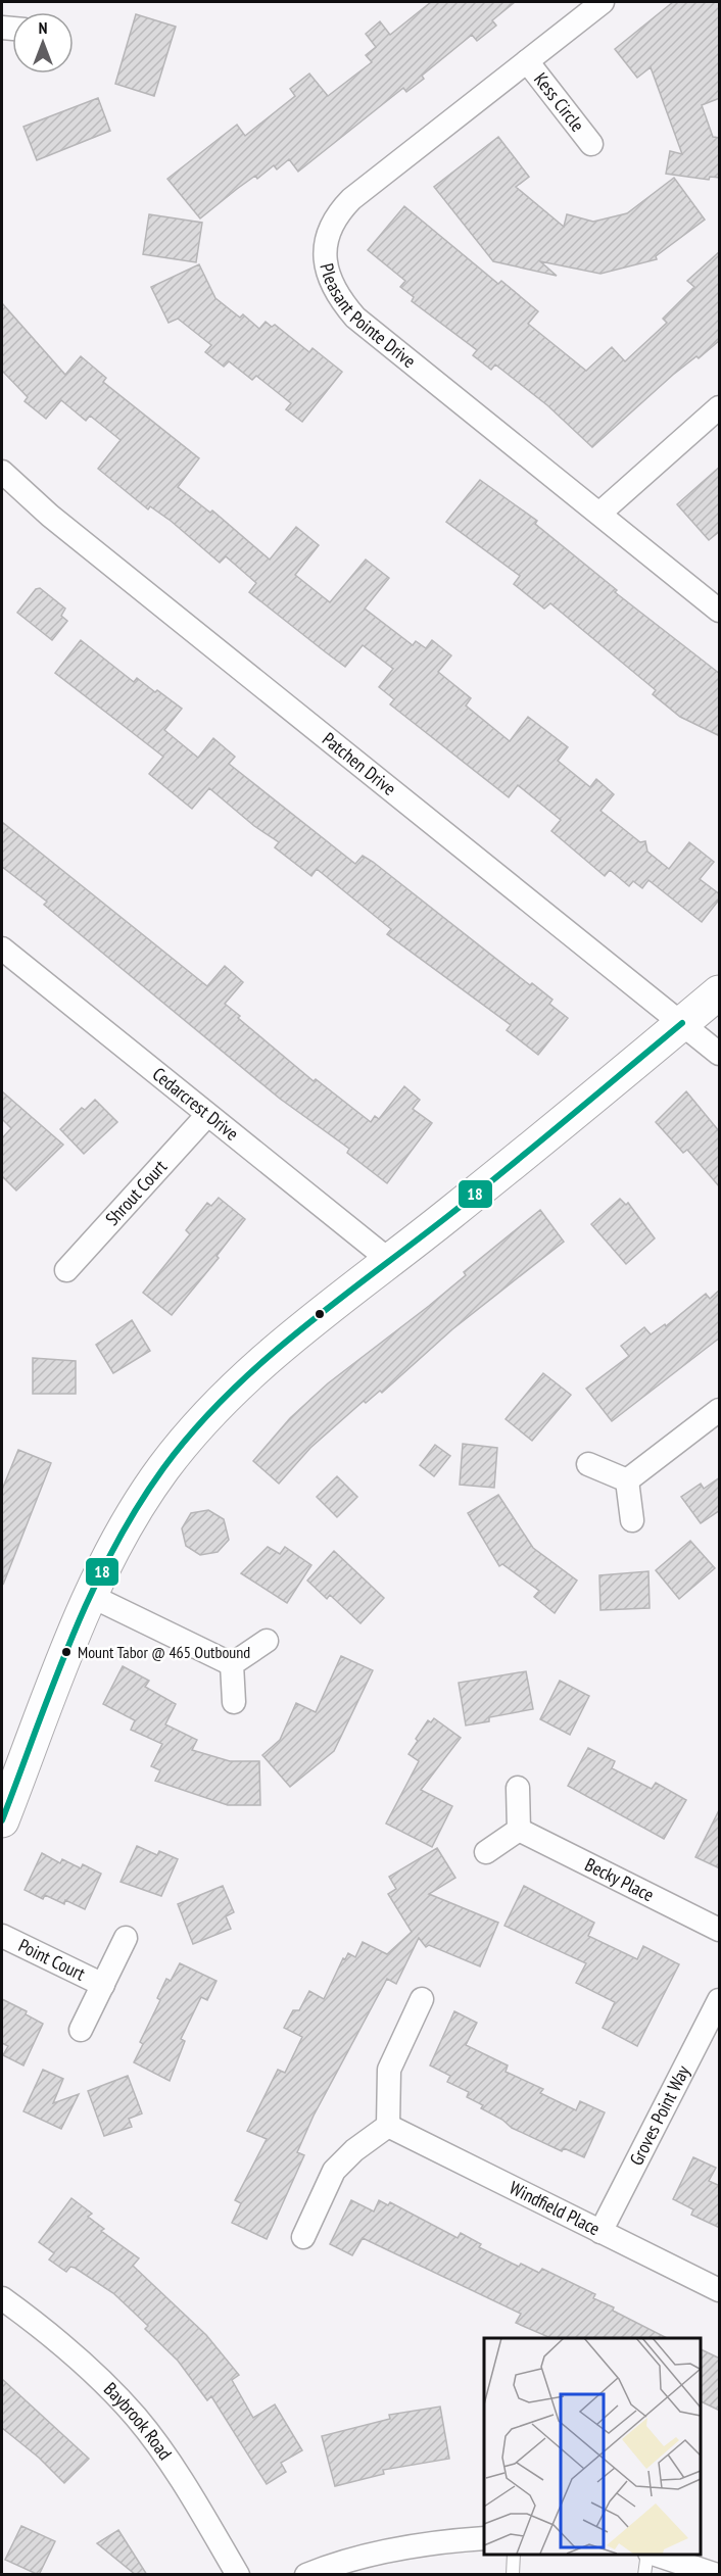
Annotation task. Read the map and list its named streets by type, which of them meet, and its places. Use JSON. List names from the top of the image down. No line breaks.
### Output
{"streets":{"street":["Kess Circle","Pleasant Pointe Drive","Patchen Drive","Cedarcrest Drive","Shrout Court","Becky Place","Point Court","Groves Point Way","Windfield Place","Baybrook Road"]},"crossings":[["Kess Circle","Pleasant Pointe Drive"],["Cedarcrest Drive","Shrout Court"],["Groves Point Way","Windfield Place"]],"places":["Mount Tabor @ 465 Outbound"],"lines":["transit line 18"],"north":"top"}
